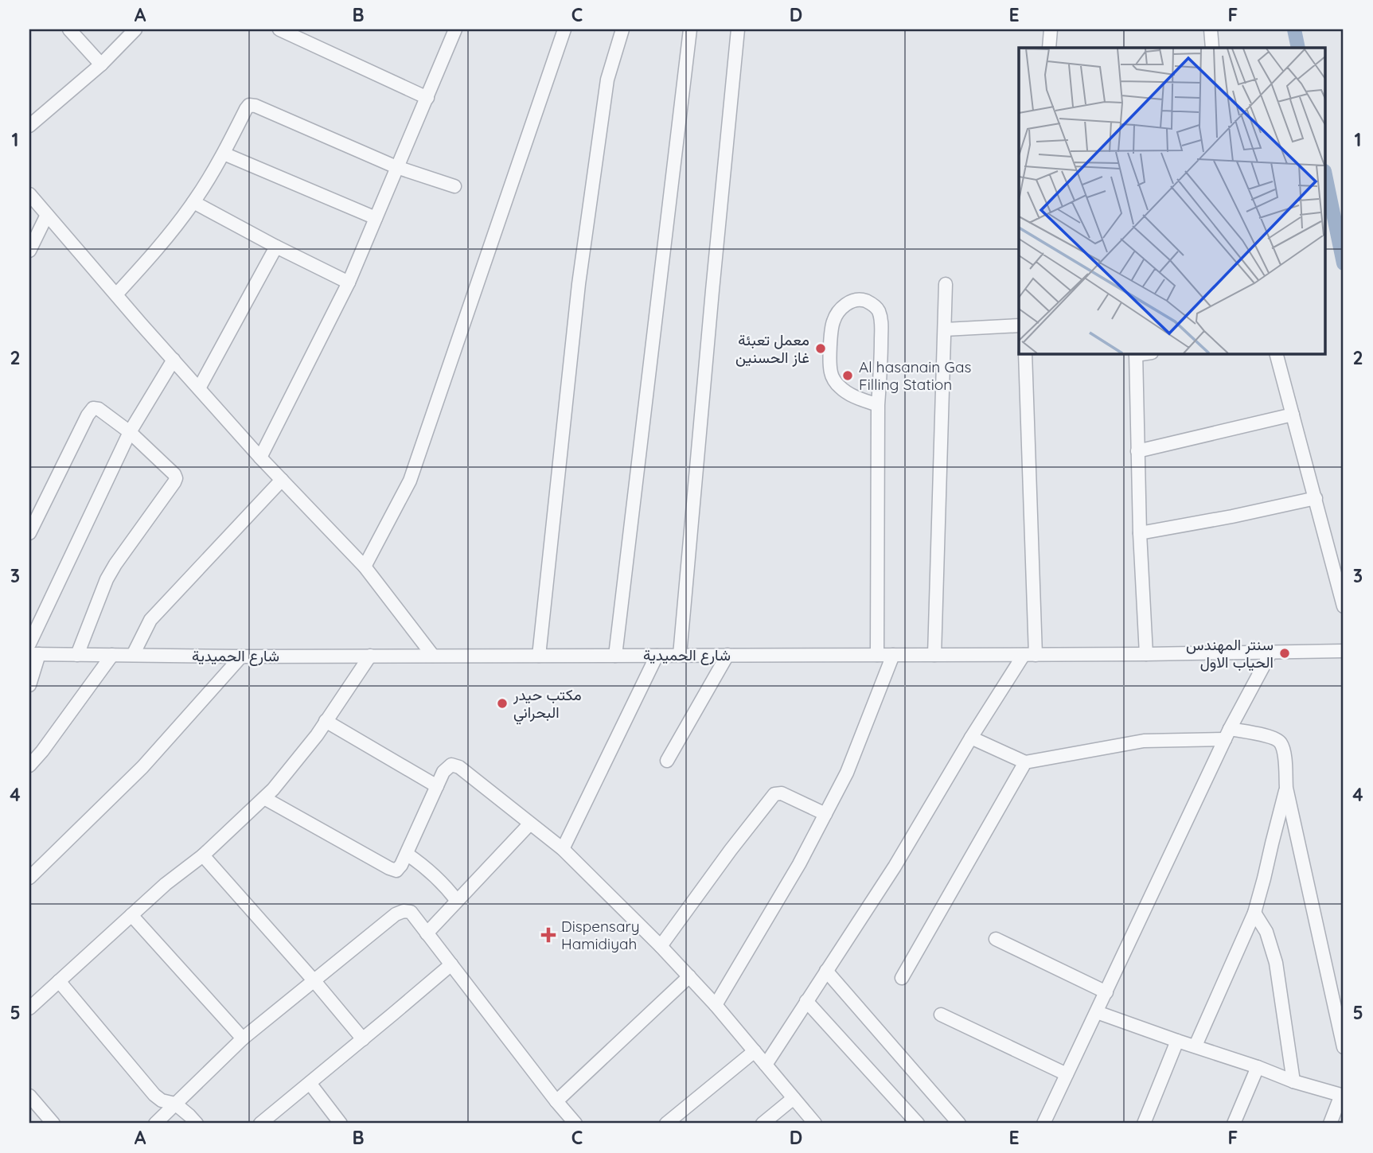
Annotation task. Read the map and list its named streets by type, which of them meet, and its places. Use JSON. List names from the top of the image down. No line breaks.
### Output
{"streets":{"street":["شارع الحميدية"]},"places":{"other":["معمل تعبئة غاز الحسنين","Al hasanain Gas Filling Station","سنتر المهندس الحياب الاول","مكتب حيدر البحراني"],"health":["Dispensary Hamidiyah"]},"grid":{"columns":["A","B","C","D","E","F"],"rows":["1","2","3","4","5"]}}
